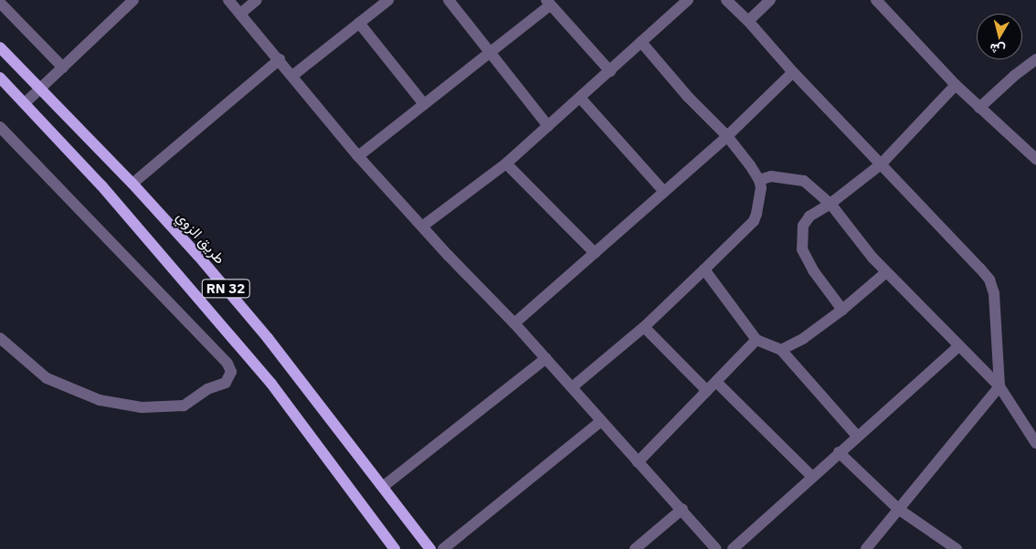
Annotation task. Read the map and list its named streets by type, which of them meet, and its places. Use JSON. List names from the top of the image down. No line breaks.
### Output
{"streets":{"main road":["طريق الزوي","RN 32"]},"north":"bottom"}
